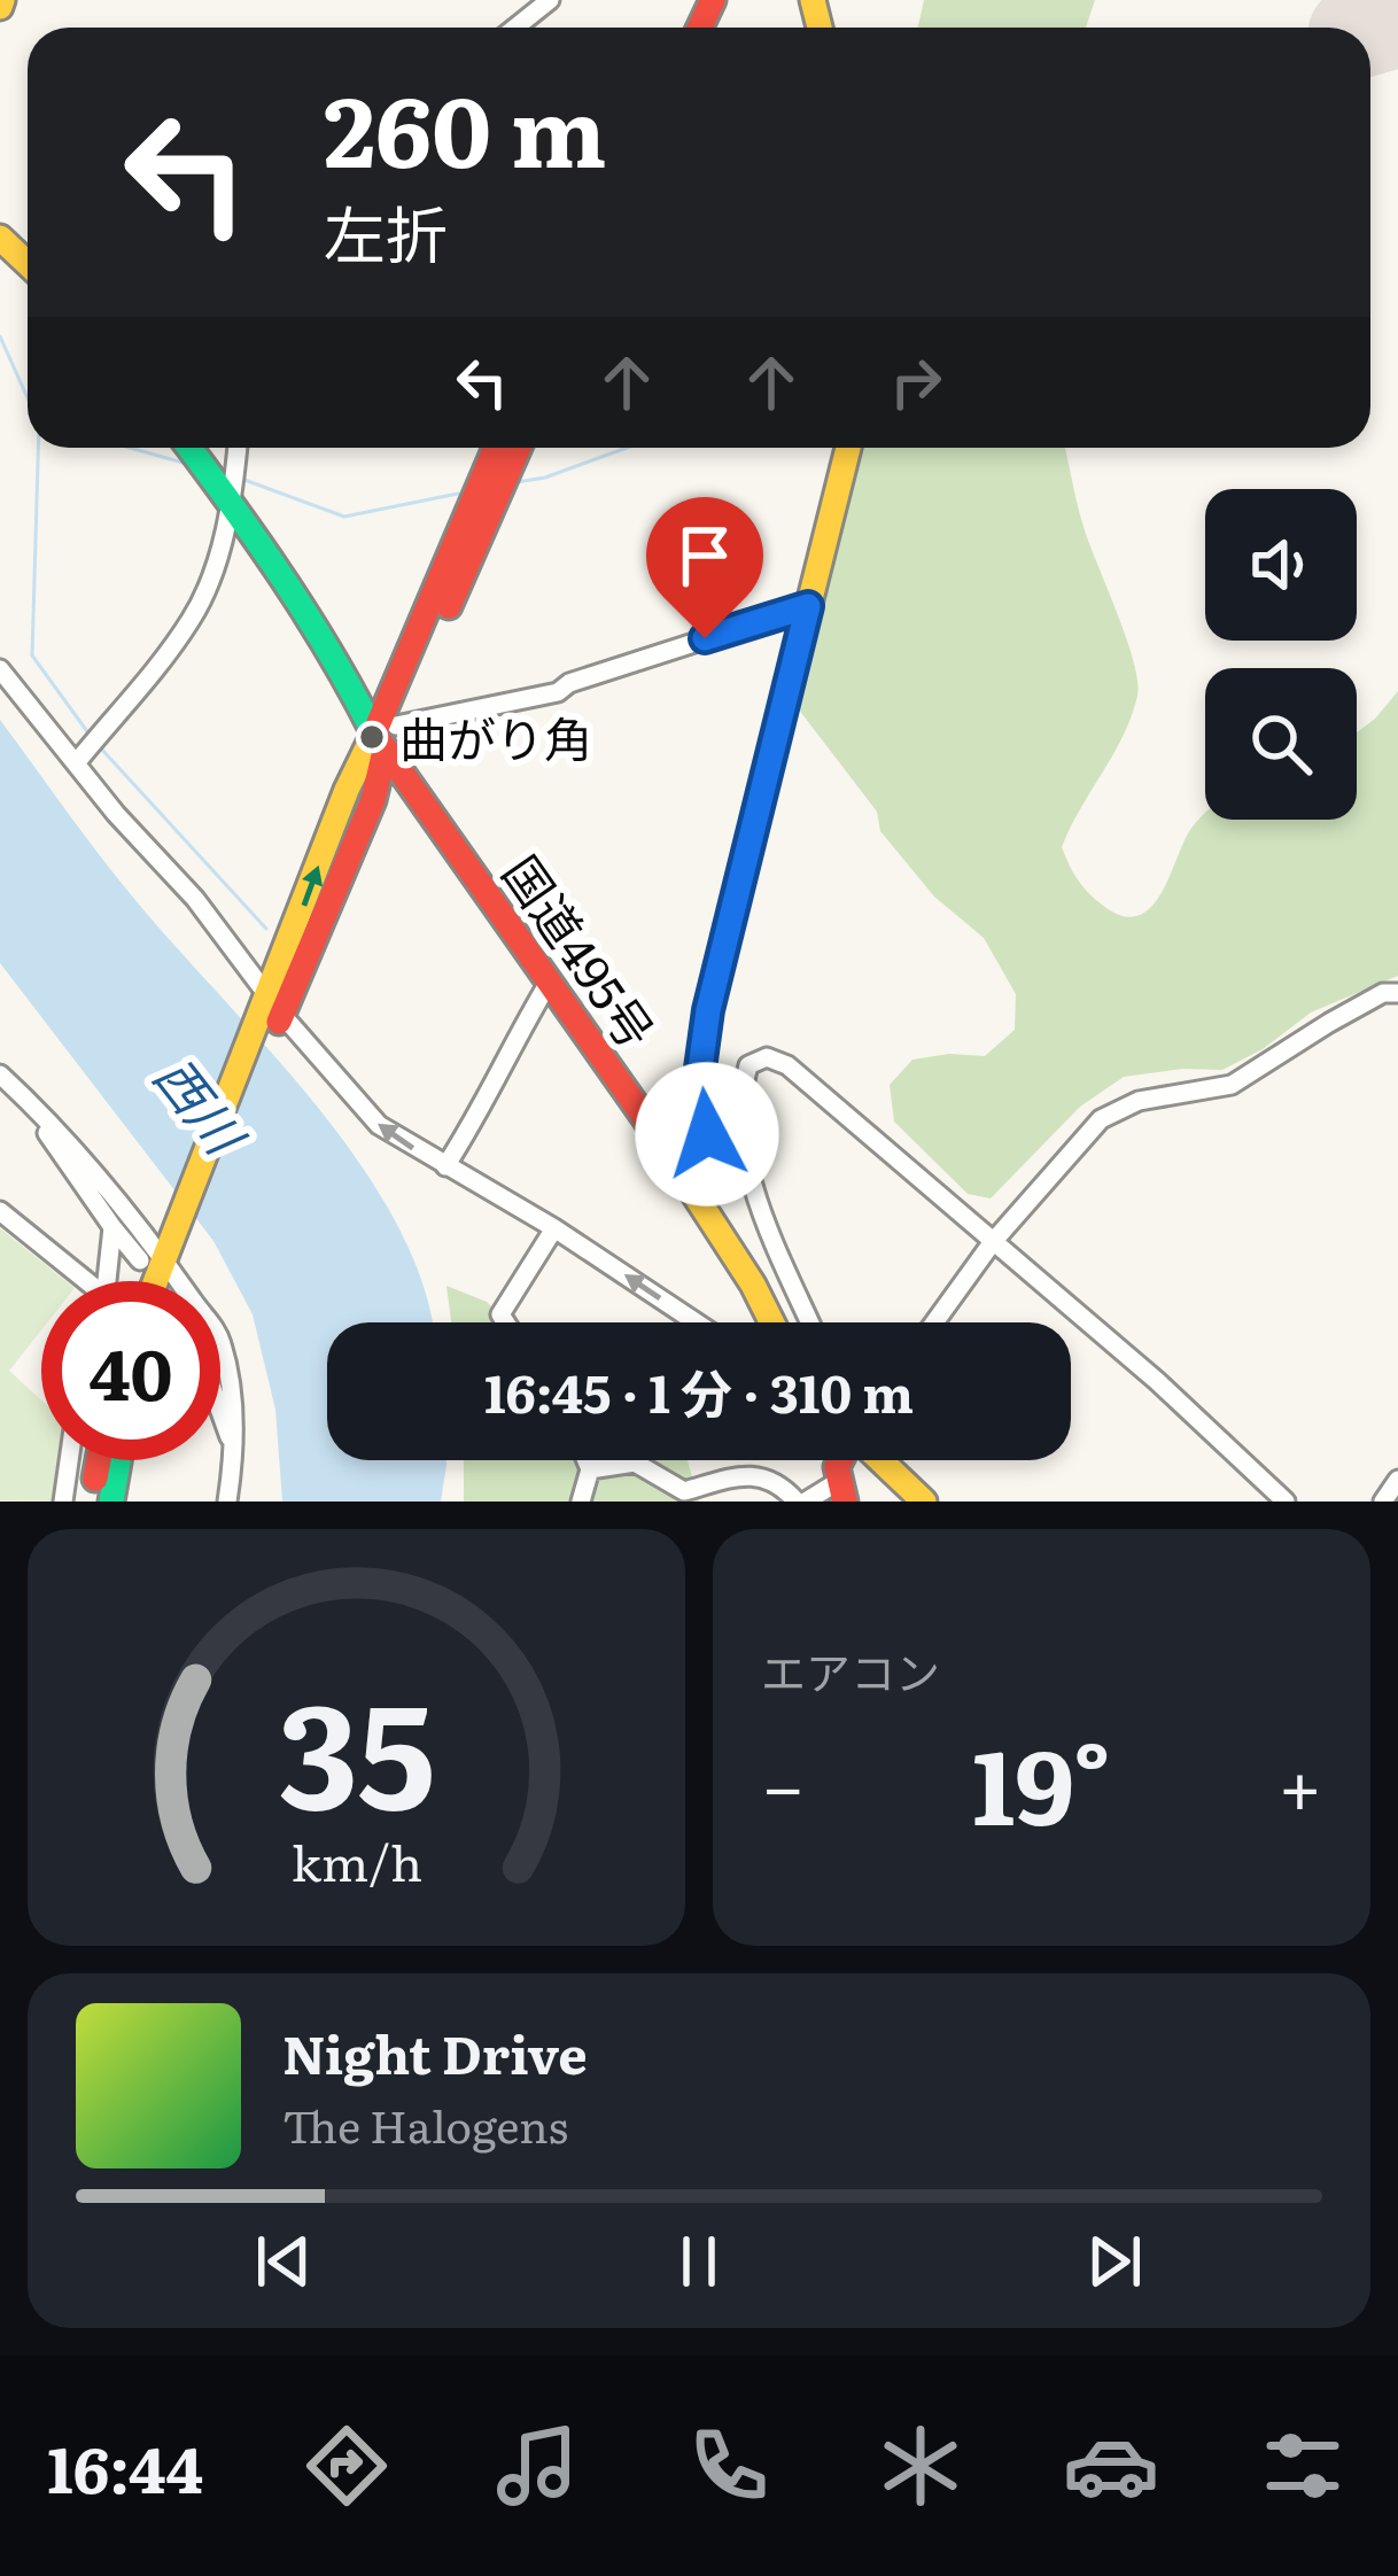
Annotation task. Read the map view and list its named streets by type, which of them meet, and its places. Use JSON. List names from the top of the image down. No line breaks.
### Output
{"streets":{"main road":["国道495号"]},"water":["西川"],"places":["曲がり角"],"page":{"turn":["260 m","左折"],"limit":"40","trip":"16:45 · 1 分 · 310 m","tile":"エアコン","heat":["−","19°","+"],"song":["Night Drive","The Halogens"],"tabs":"16:44","gauge":["35","km/h"]}}
